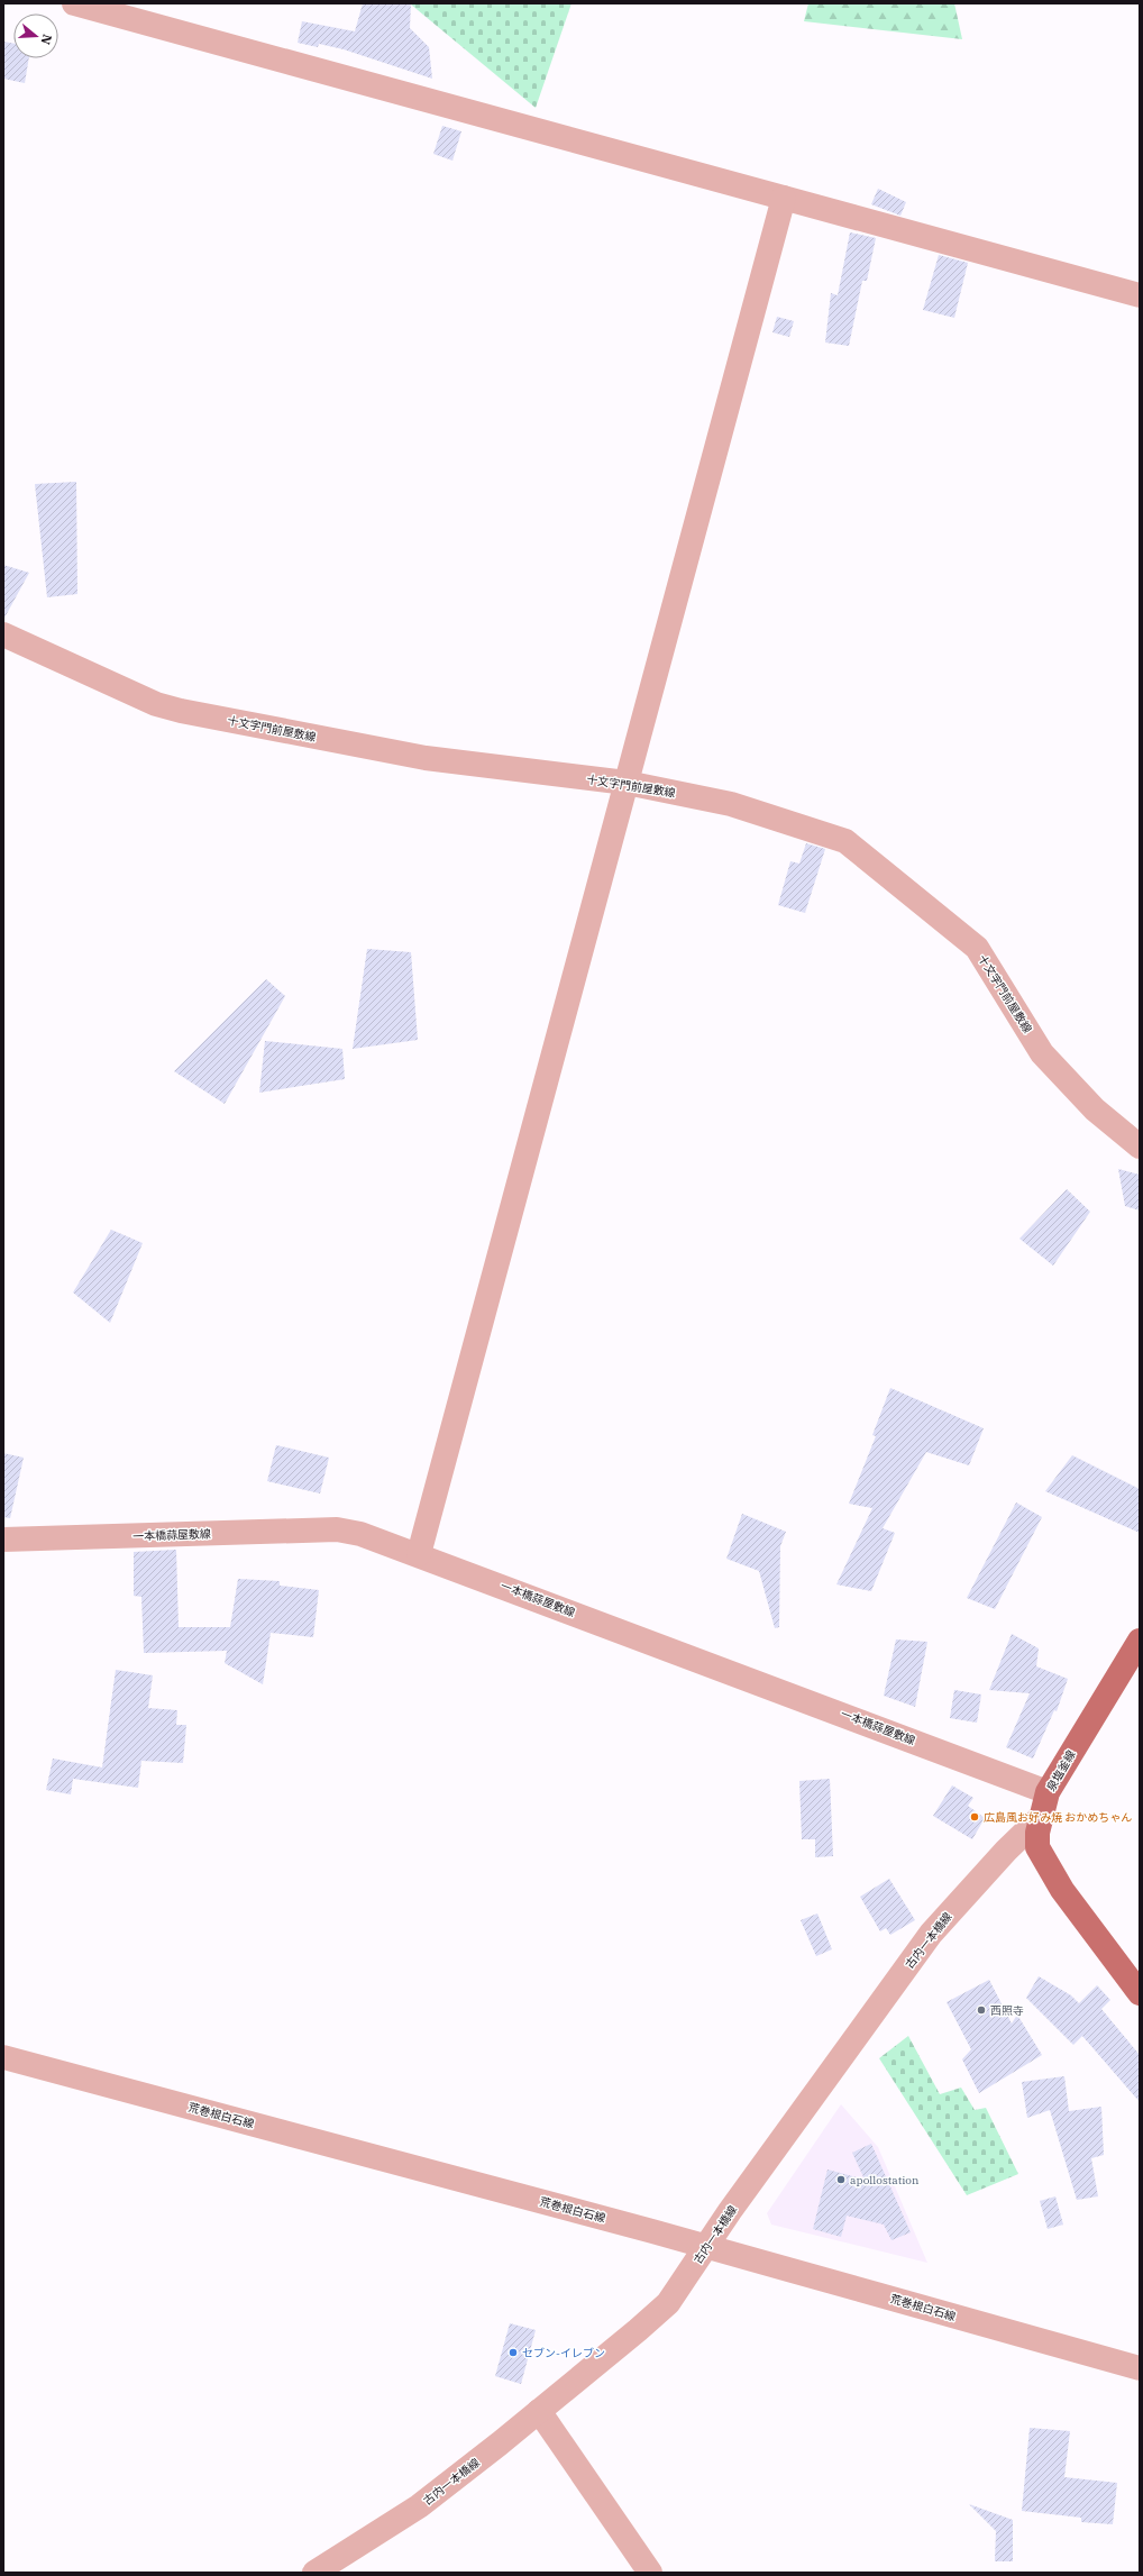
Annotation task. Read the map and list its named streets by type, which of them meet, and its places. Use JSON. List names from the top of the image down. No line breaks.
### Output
{"streets":{"main road":["泉塩釜線"],"street":["十文字門前屋敷線","一本橋蒜屋敷線","古内一本橋線","荒巻根白石線"]},"crossings":[["一本橋蒜屋敷線","泉塩釜線"],["泉塩釜線","古内一本橋線"],["古内一本橋線","荒巻根白石線"]],"places":["広島風お好み焼 おかめちゃん","西照寺","apollostation","セブン-イレブン"],"north":"right"}
